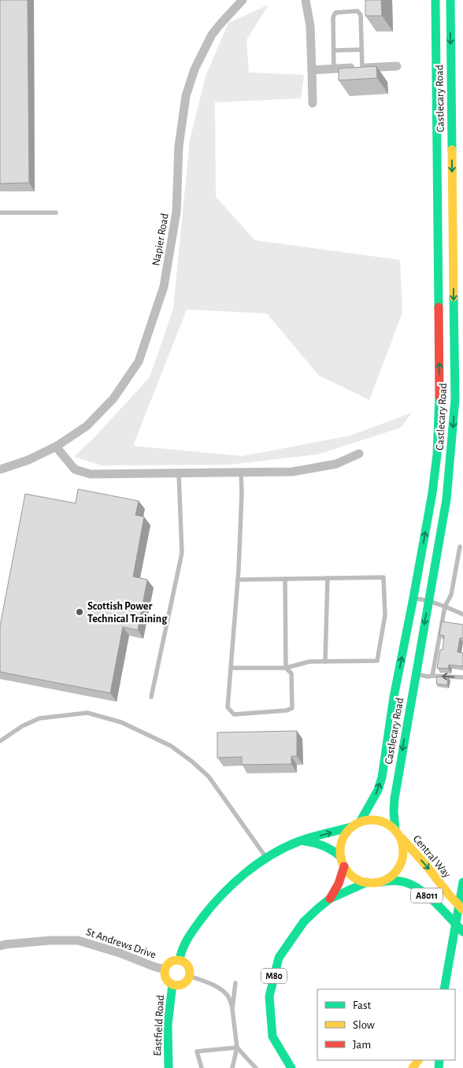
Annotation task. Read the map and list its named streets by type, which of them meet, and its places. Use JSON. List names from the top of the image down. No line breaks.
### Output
{"streets":{"main road":["Castlecary Road","Central Way","A8011","M80","Eastfield Road"],"street":["Napier Road","St Andrews Drive"]},"crossings":[["Castlecary Road","Central Way"],["Castlecary Road","A8011"],["Castlecary Road","M80"],["Central Way","A8011"],["Central Way","M80"],["A8011","M80"],["St Andrews Drive","Eastfield Road"]],"one_way":["Central Way"],"places":["Scottish Power Technical Training"],"legend":["Fast","Slow","Jam"]}
